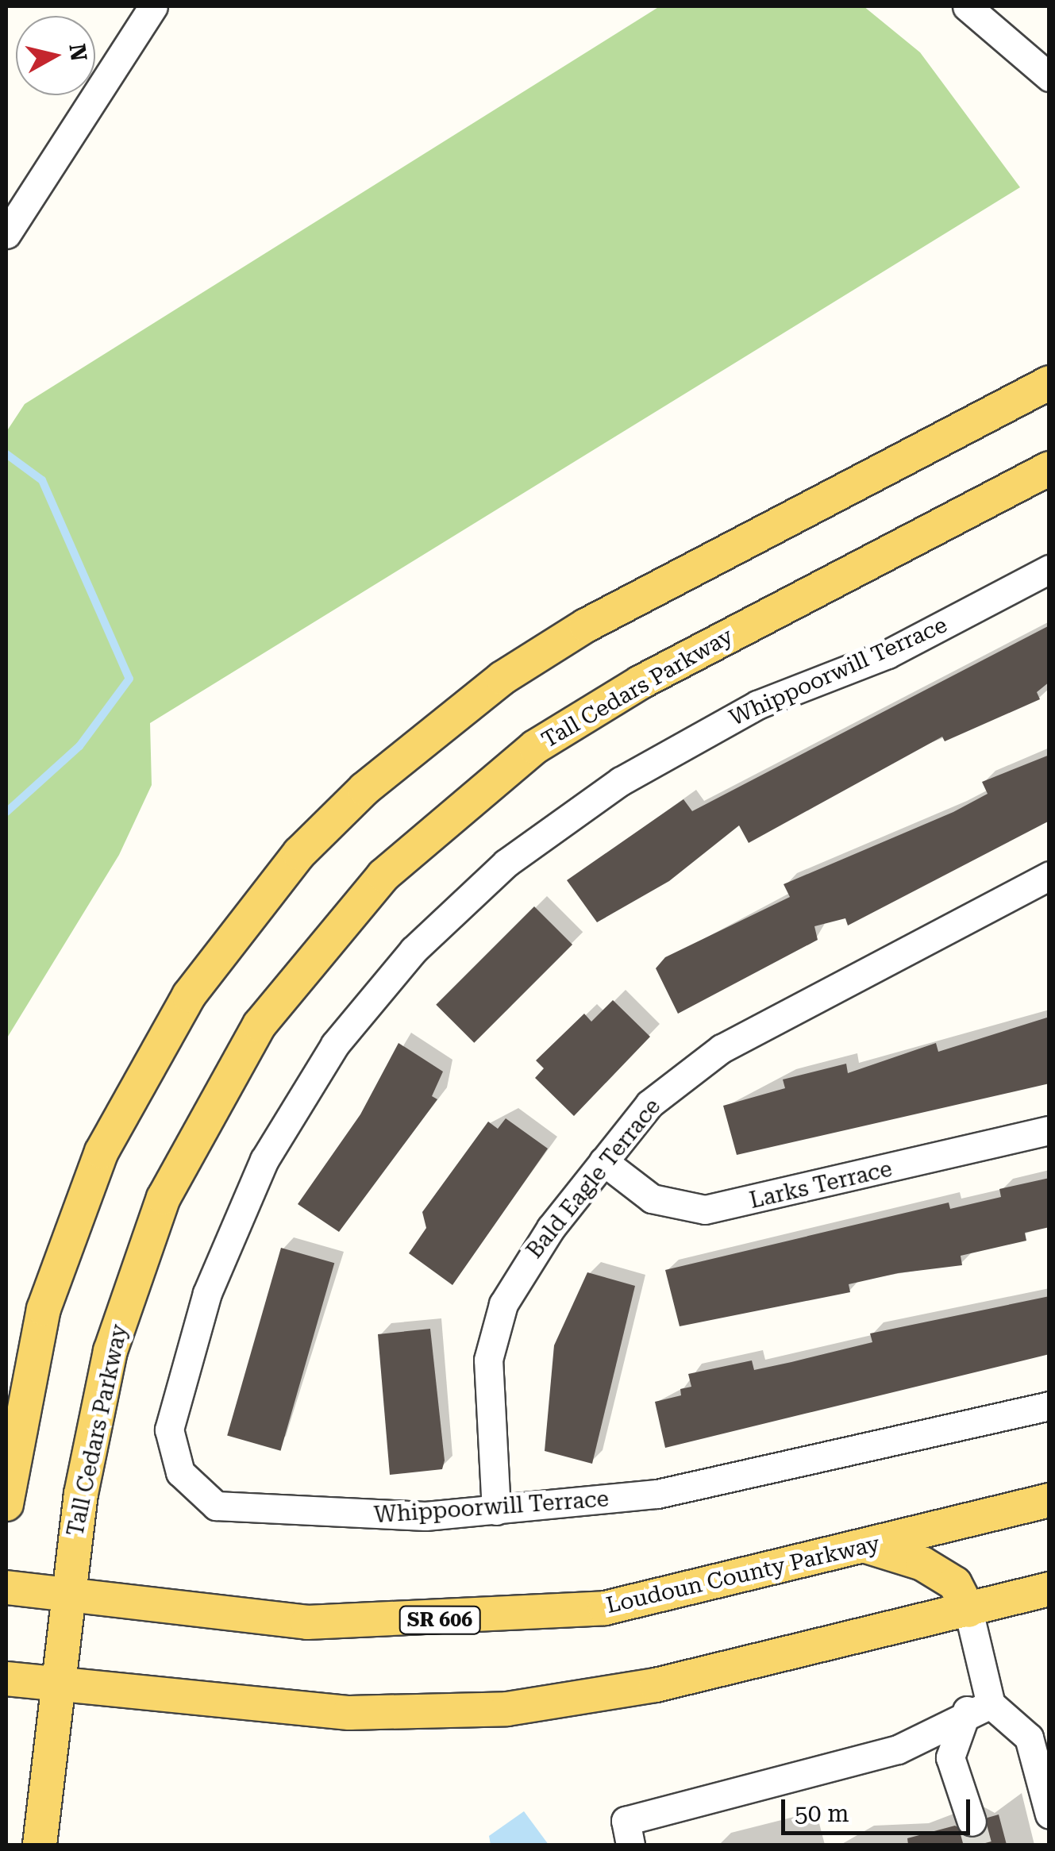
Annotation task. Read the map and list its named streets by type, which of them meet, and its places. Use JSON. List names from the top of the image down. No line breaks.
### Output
{"streets":{"main road":["Tall Cedars Parkway","Loudoun County Parkway","SR 606"],"street":["Whippoorwill Terrace","Bald Eagle Terrace","Larks Terrace"]},"crossings":[["Whippoorwill Terrace","Bald Eagle Terrace"],["Tall Cedars Parkway","Loudoun County Parkway"],["Bald Eagle Terrace","Larks Terrace"]],"scale_bar":"50 m","north":"right"}
